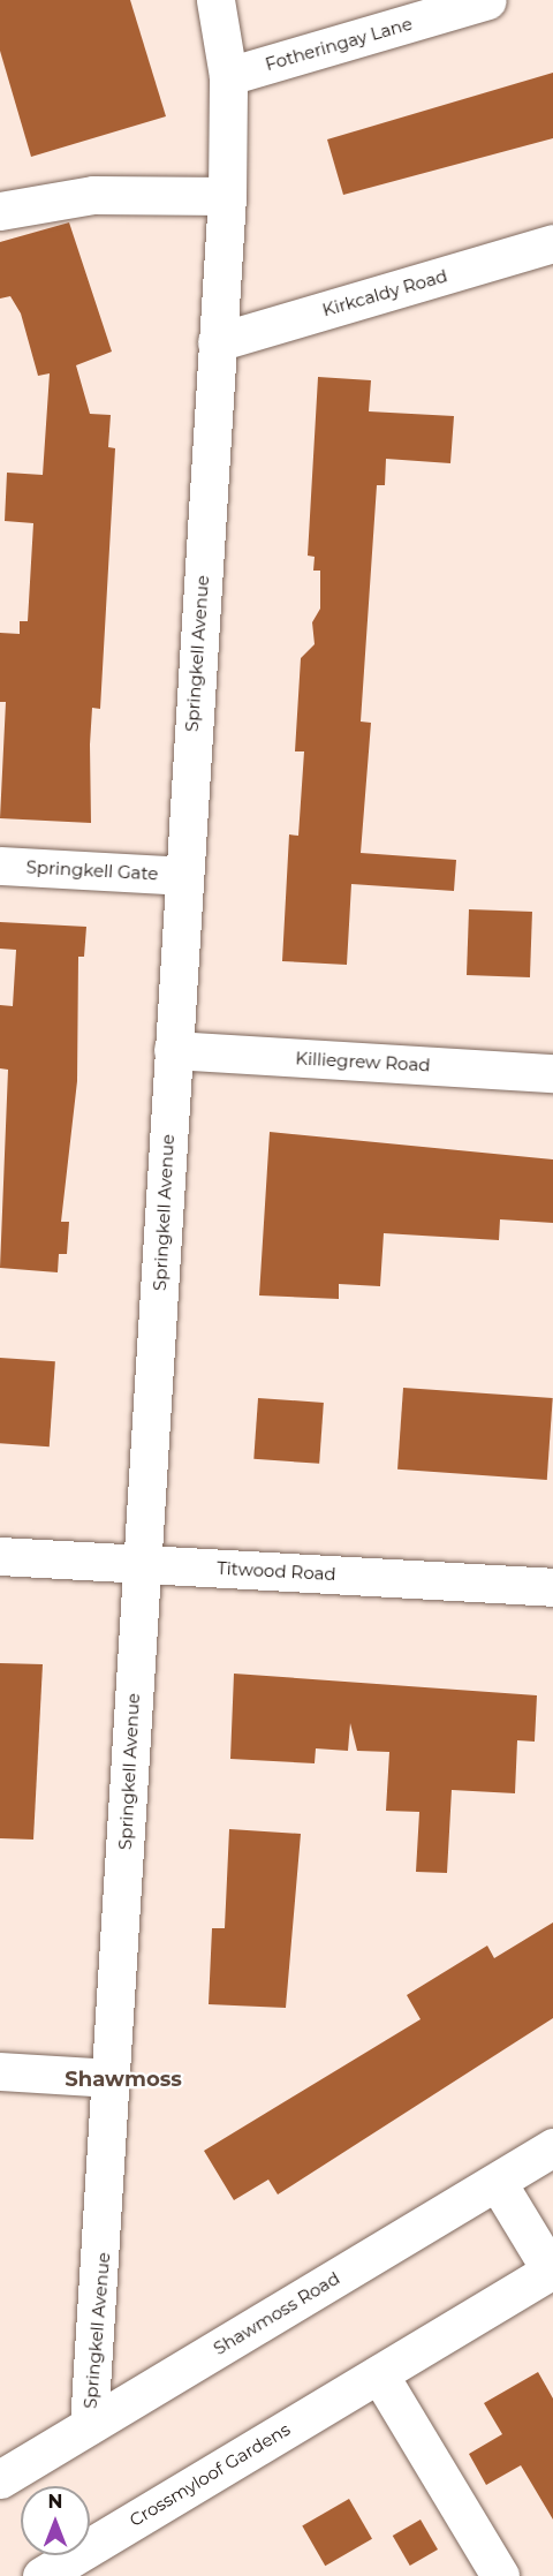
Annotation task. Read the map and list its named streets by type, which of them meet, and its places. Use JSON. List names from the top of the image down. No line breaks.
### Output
{"streets":{"street":["Fotheringay Lane","Kirkcaldy Road","Springkell Avenue","Springkell Gate","Killiegrew Road","Titwood Road","Shawmoss Road","Crossmyloof Gardens"]},"crossings":[["Fotheringay Lane","Springkell Avenue"],["Kirkcaldy Road","Springkell Avenue"],["Springkell Avenue","Springkell Gate"],["Springkell Avenue","Killiegrew Road"],["Springkell Avenue","Titwood Road"],["Springkell Avenue","Shawmoss Road"]],"districts":["Shawmoss"],"north":"top"}
